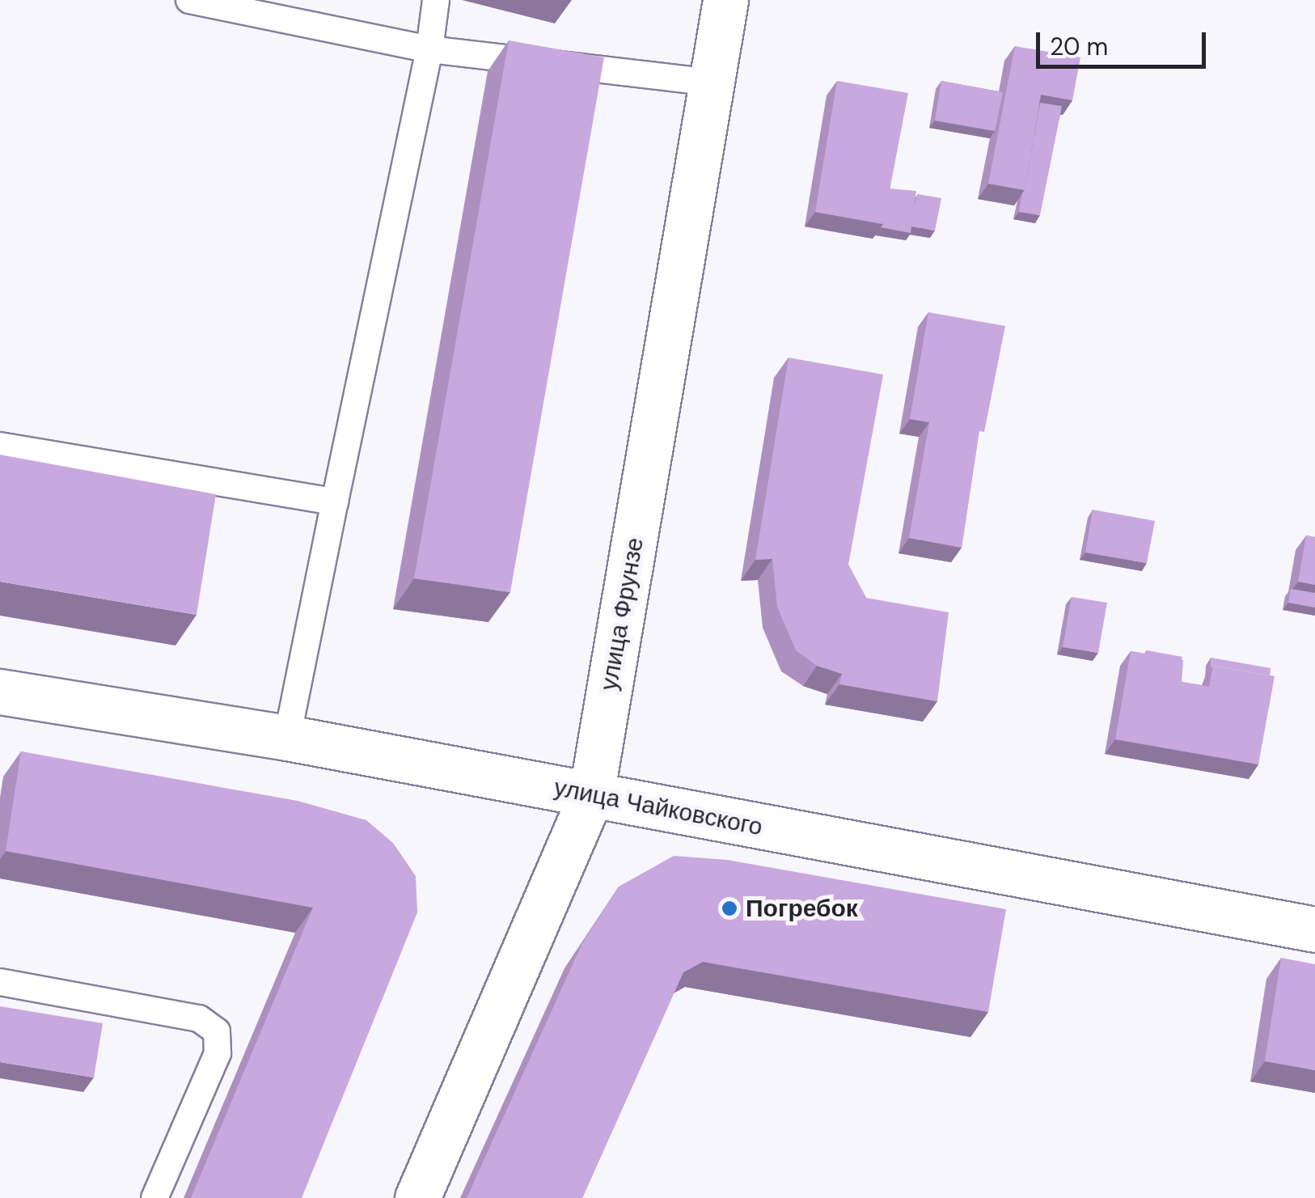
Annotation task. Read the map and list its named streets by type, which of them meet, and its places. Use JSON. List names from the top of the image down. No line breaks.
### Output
{"streets":{"street":["улица Фрунзе","улица Чайковского"]},"crossings":[["улица Фрунзе","улица Чайковского"]],"places":["Погребок"],"scale_bar":"20 m"}
